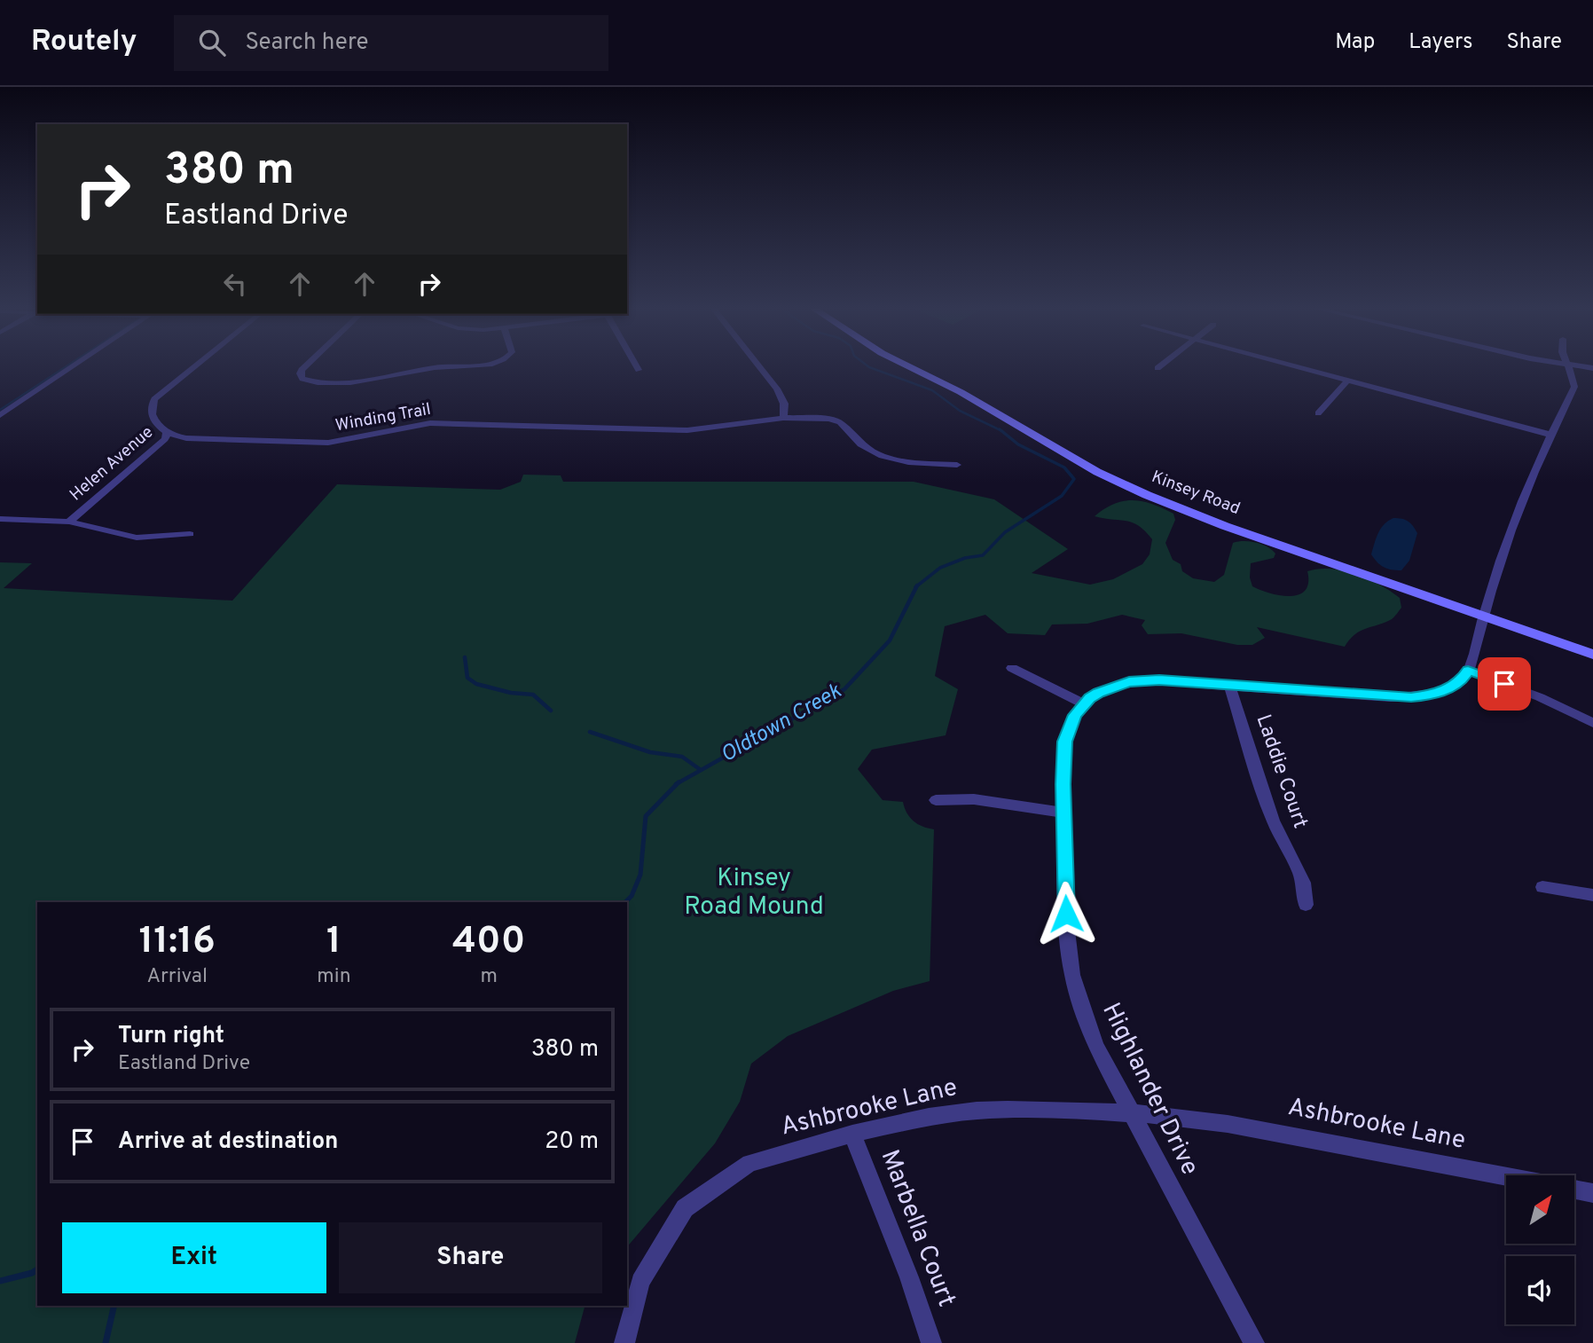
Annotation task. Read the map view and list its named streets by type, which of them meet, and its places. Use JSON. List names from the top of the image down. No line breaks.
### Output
{"streets":{"street":["Winding Trail","Helen Avenue","Kinsey Road","Laddie Court","Highlander Drive","Ashbrooke Lane","Marbella Court"]},"crossings":[["Winding Trail","Helen Avenue"],["Laddie Court","Highlander Drive"],["Highlander Drive","Ashbrooke Lane"],["Ashbrooke Lane","Marbella Court"]],"water":["Oldtown Creek"],"parks":["Kinsey Road Mound"],"north":"top right","page":{"header":"Routely","search":"Search here","nav":["Map","Layers","Share"],"turn":["380 m","Eastland Drive"],"eta":["11:16","Arrival","1","min","400","m"],"list":[{"name":"Turn right","note":"Eastland Drive","value":"380 m"},{"name":"Arrive at destination","value":"20 m"}],"buttons":["Exit","Share"]}}
